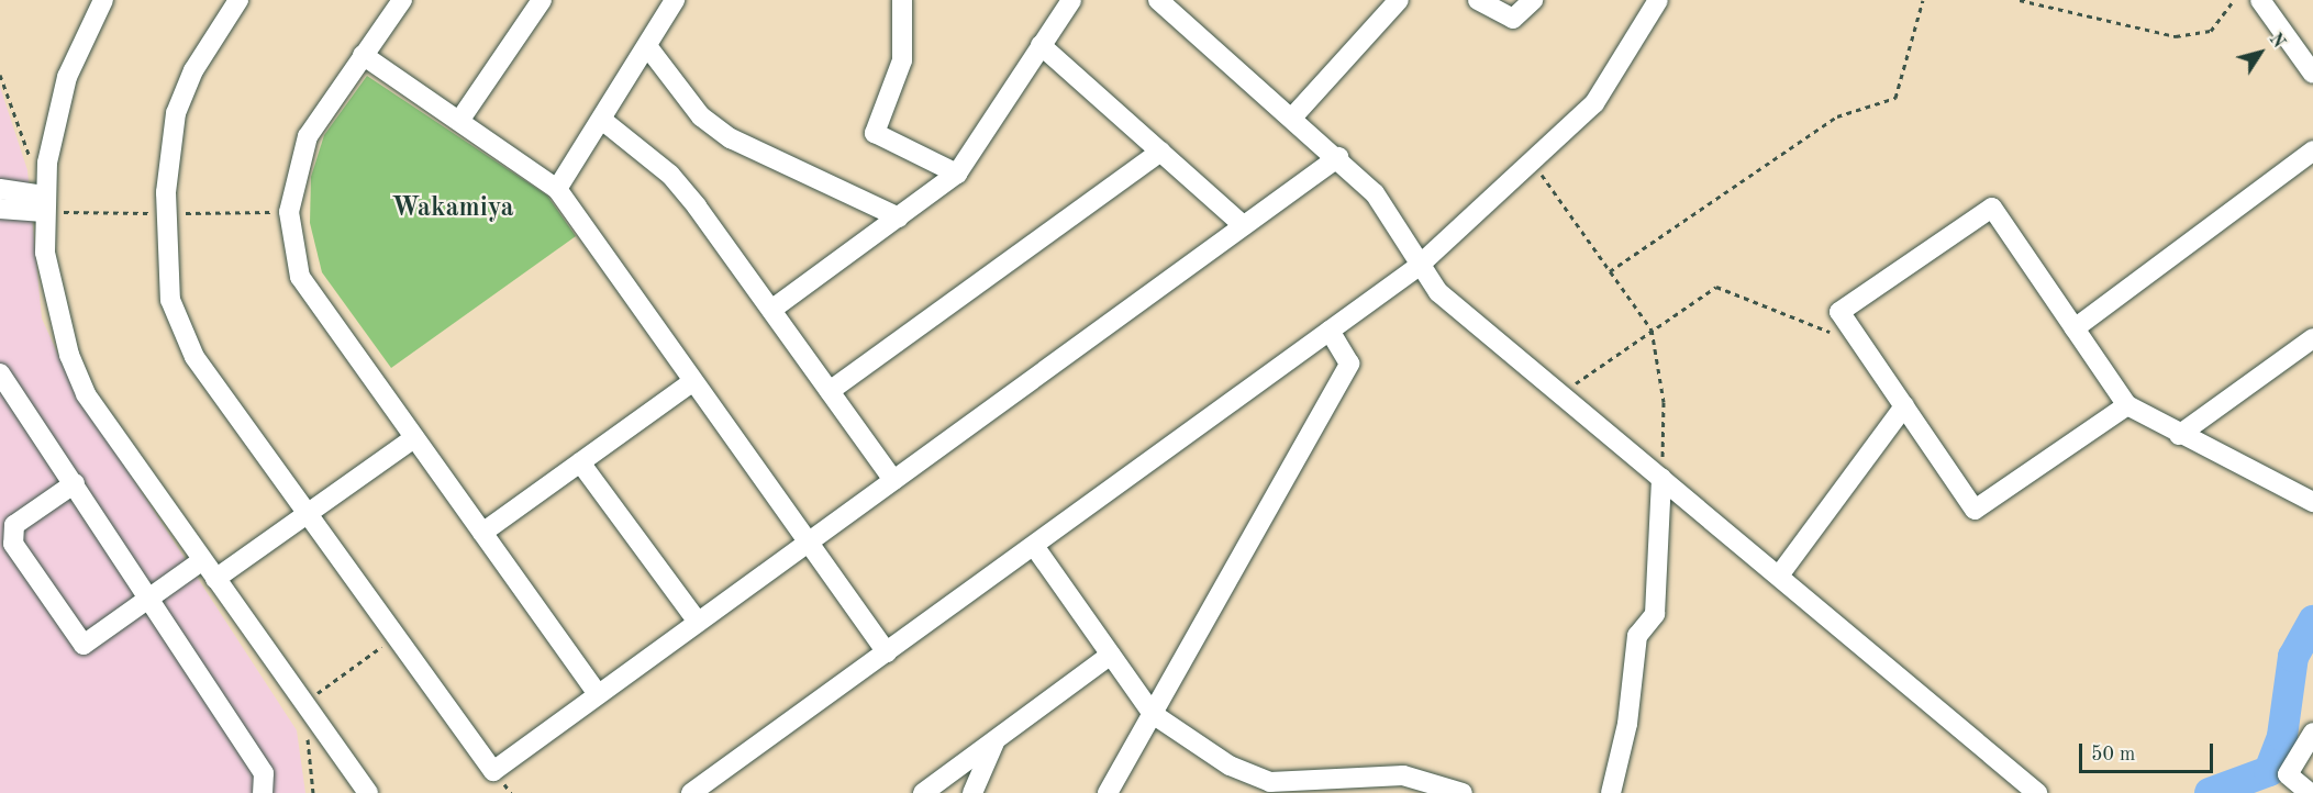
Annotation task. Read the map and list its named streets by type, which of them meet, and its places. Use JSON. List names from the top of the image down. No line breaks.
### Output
{"districts":["Wakamiya"],"scale_bar":"50 m","north":"top right"}
